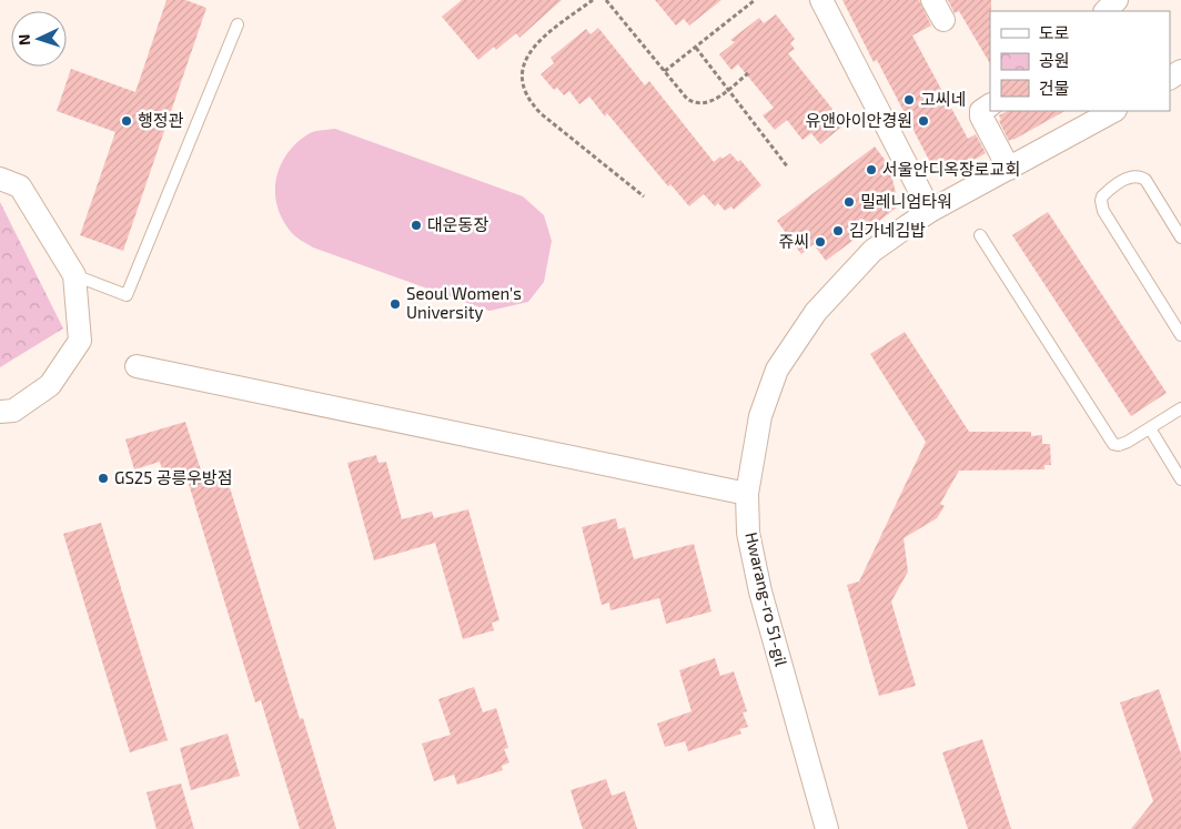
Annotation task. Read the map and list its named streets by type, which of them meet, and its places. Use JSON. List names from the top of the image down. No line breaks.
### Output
{"streets":{"street":["Hwarang-ro 51-gil"]},"places":["고씨네","행정관","유앤아이안경원","서울안디옥장로교회","밀레니엄타워","대운동장","김가네김밥","쥬씨","Seoul Women's University","GS25 공릉우방점"],"legend":["도로","공원","건물"],"north":"left"}
